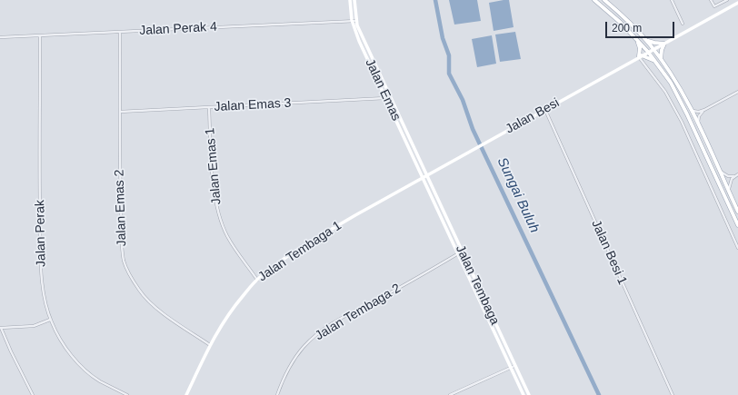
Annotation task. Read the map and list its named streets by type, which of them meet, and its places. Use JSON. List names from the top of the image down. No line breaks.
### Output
{"streets":{"main road":["Jalan Emas","Jalan Besi","Jalan Tembaga 1","Jalan Tembaga"],"street":["Jalan Perak 4","Jalan Emas 3","Jalan Emas 1","Jalan Emas 2","Jalan Perak","Jalan Besi 1","Jalan Tembaga 2"]},"crossings":[["Jalan Perak 4","Jalan Emas"],["Jalan Perak 4","Jalan Emas 2"],["Jalan Perak 4","Jalan Perak"],["Jalan Emas","Jalan Emas 3"],["Jalan Emas","Jalan Besi"],["Jalan Emas","Jalan Tembaga 1"],["Jalan Emas","Jalan Tembaga"],["Jalan Emas 3","Jalan Emas 1"],["Jalan Emas 3","Jalan Emas 2"],["Jalan Besi","Jalan Tembaga 1"],["Jalan Besi","Jalan Besi 1"],["Jalan Besi","Jalan Tembaga"],["Jalan Emas 1","Jalan Tembaga 1"],["Jalan Emas 2","Jalan Tembaga 1"],["Jalan Tembaga 1","Jalan Tembaga"],["Jalan Tembaga","Jalan Tembaga 2"]],"water":["Sungai Buluh"],"scale_bar":"200 m"}
